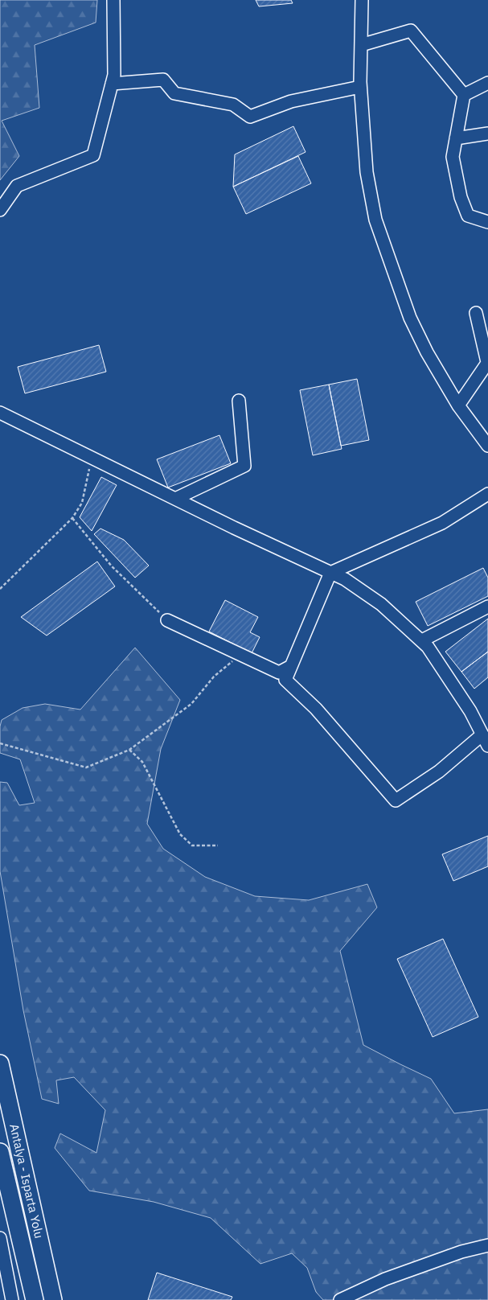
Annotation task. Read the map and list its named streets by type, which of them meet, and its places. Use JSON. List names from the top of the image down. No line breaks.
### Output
{"streets":{"highway":["Antalya - Isparta Yolu"]}}
